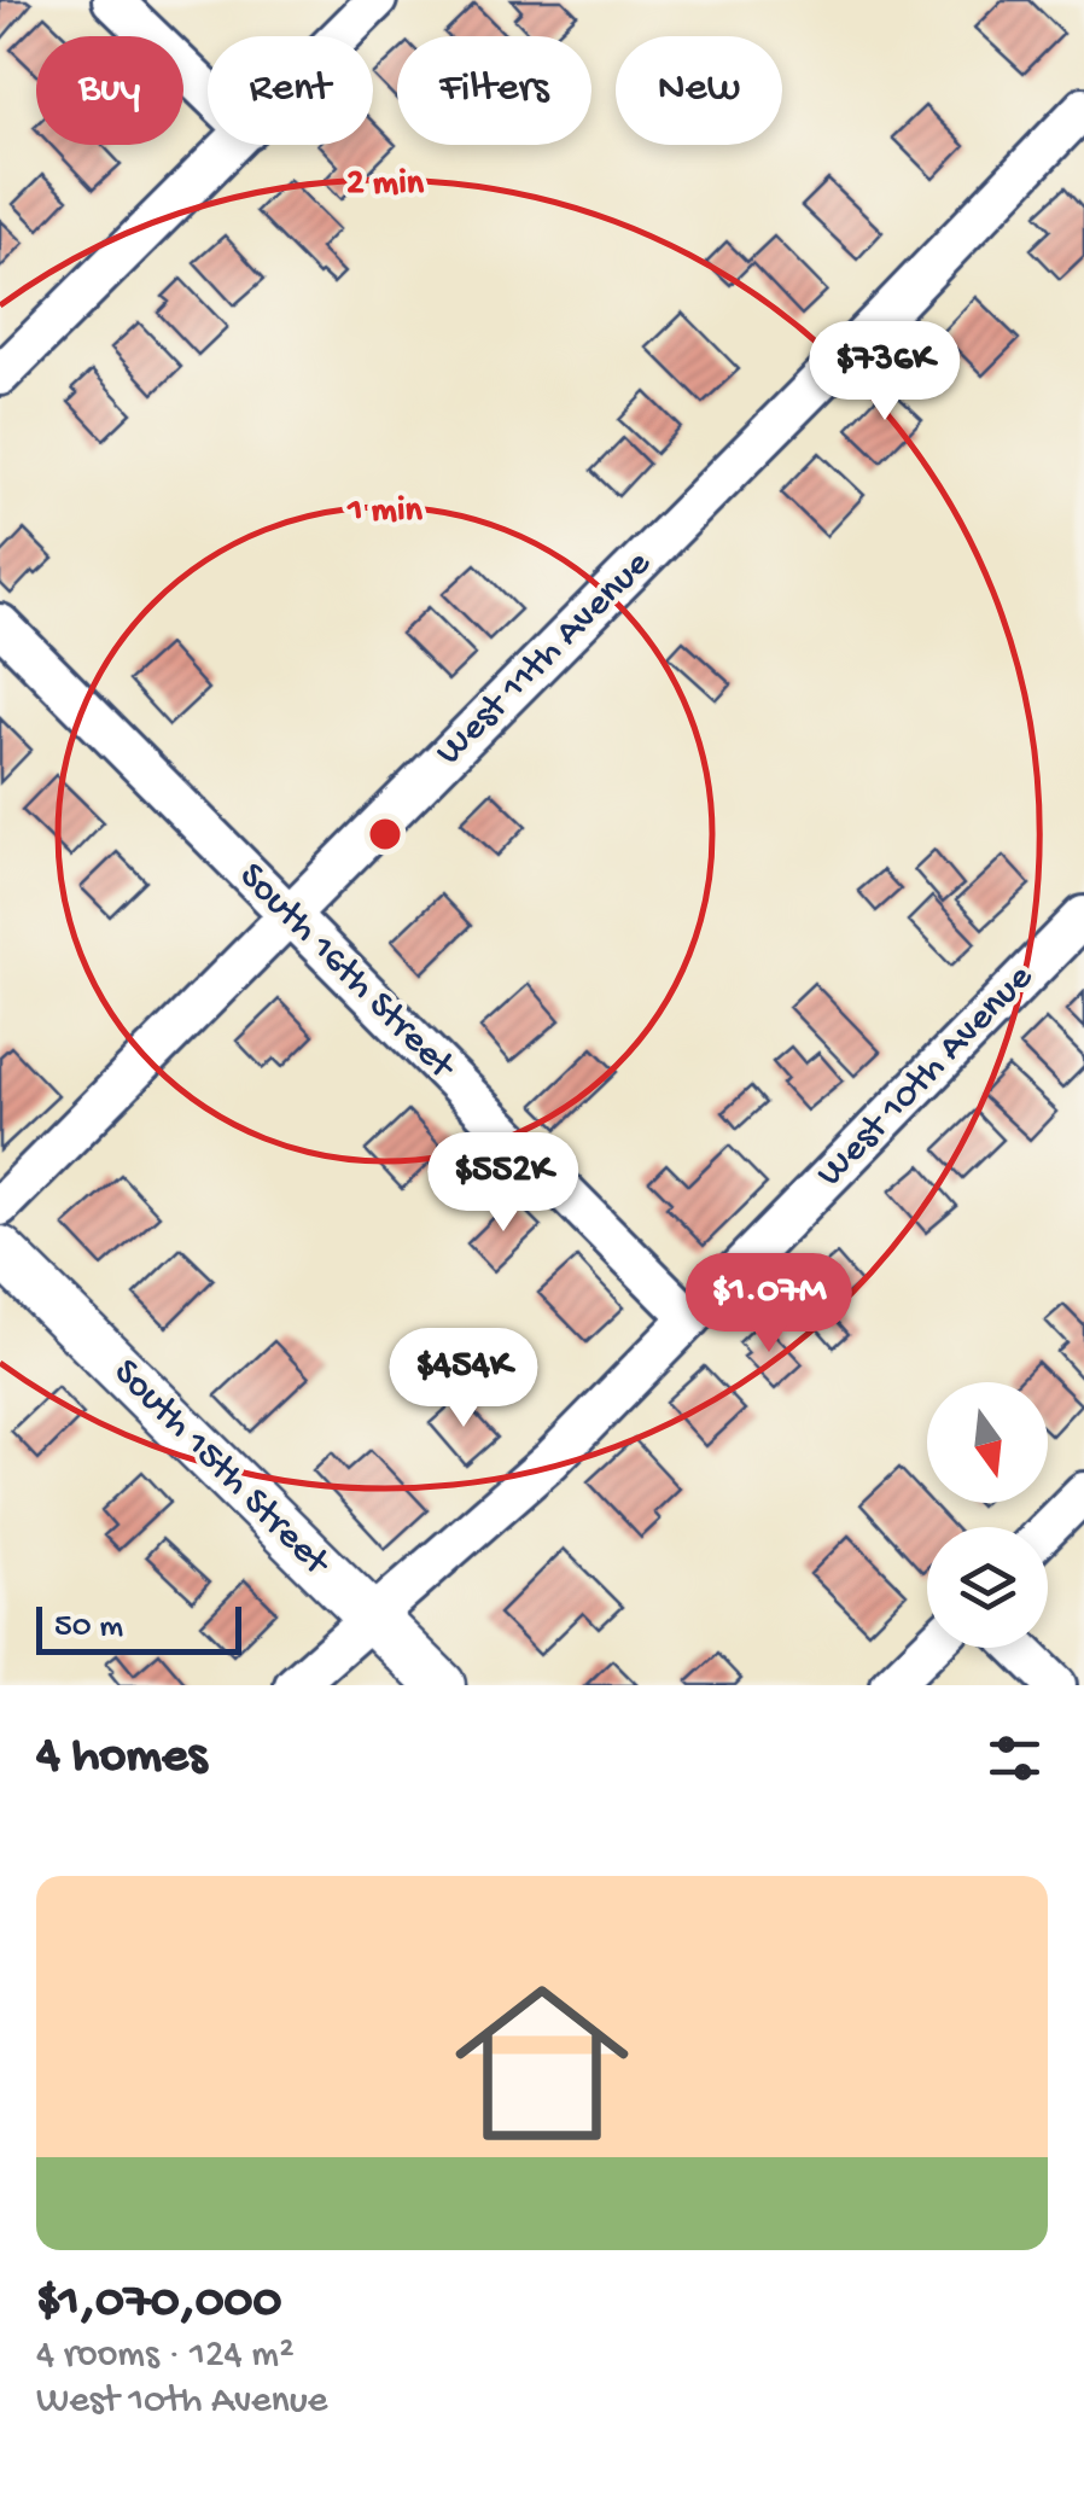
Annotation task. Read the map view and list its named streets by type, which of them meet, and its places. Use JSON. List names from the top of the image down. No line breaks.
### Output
{"streets":{"main road":["South 15th Street"],"street":["West 11th Avenue","South 16th Street","West 10th Avenue"]},"crossings":[["West 11th Avenue","South 16th Street"],["South 16th Street","West 10th Avenue"],["West 10th Avenue","South 15th Street"]],"scale_bar":"50 m","north":"bottom","page":{"chip":["Buy","Rent","Filters","New"],"price":["$736K","$552K","$1.07M","$454K"],"scale":"50 m","heading":"4 homes","list":[{"name":"$1,070,000","note":"4 rooms · 124 m² · West 10th Avenue"}]},"rings":["2 min","1 min"]}
